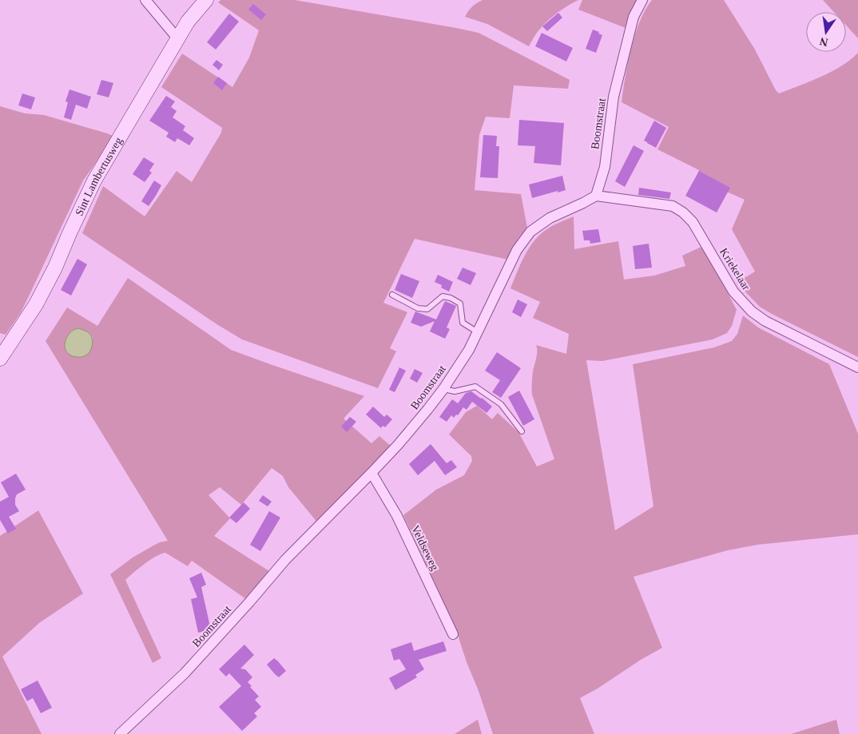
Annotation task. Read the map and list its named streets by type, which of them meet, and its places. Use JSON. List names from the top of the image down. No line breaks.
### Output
{"streets":{"street":["Boomstraat","Sint Lambertusweg","Kriekelaar","Veldseweg"]},"crossings":[["Boomstraat","Kriekelaar"],["Boomstraat","Veldseweg"]],"north":"bottom"}
